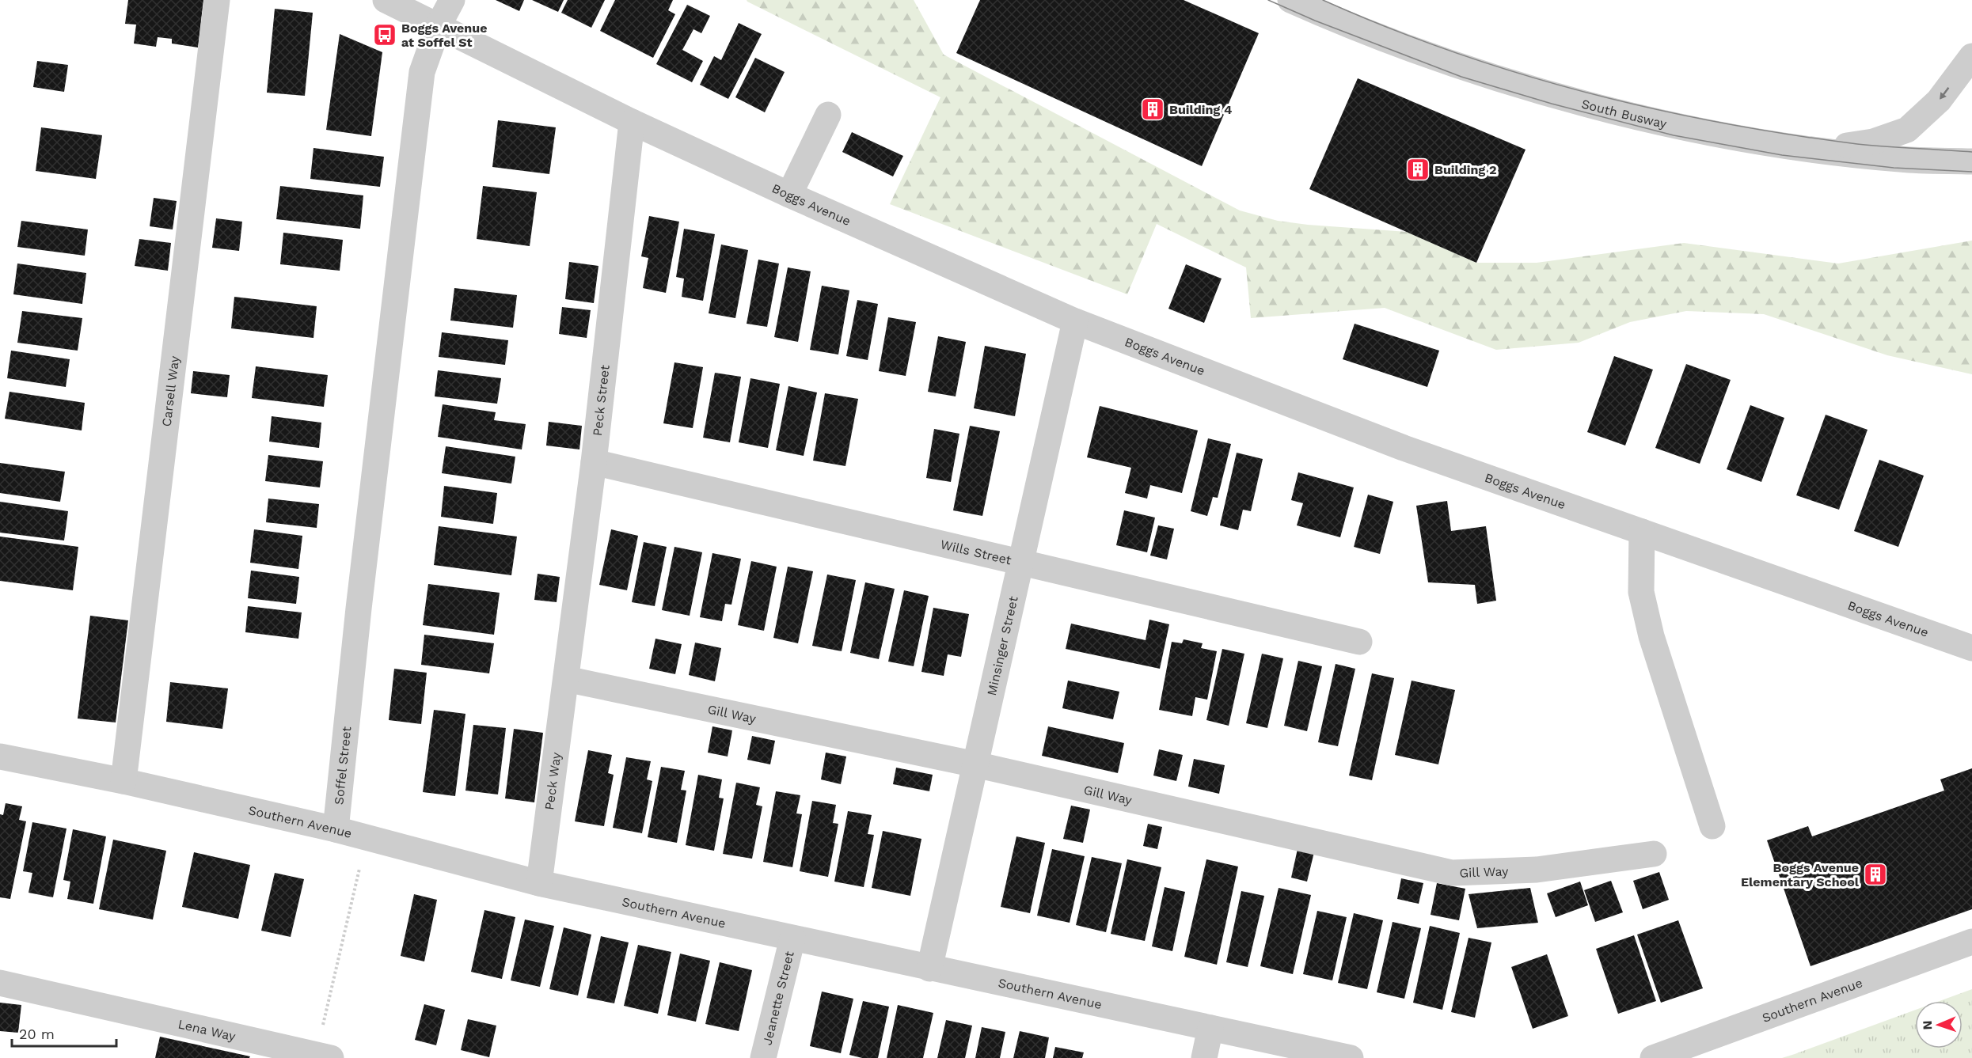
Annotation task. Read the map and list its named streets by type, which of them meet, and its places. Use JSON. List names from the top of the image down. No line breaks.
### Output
{"streets":{"street":["South Busway","Boggs Avenue","Carsell Way","Peck Street","Wills Street","Minsinger Street","Gill Way","Soffel Street","Peck Way","Southern Avenue","Jeanette Street","Lena Way"]},"crossings":[["Boggs Avenue","Peck Street"],["Boggs Avenue","Minsinger Street"],["Boggs Avenue","Soffel Street"],["Carsell Way","Southern Avenue"],["Peck Street","Wills Street"],["Peck Street","Gill Way"],["Peck Street","Peck Way"],["Wills Street","Minsinger Street"],["Minsinger Street","Gill Way"],["Minsinger Street","Southern Avenue"],["Gill Way","Peck Way"],["Soffel Street","Southern Avenue"],["Peck Way","Southern Avenue"],["Southern Avenue","Jeanette Street"]],"places":{"bus stop":["Boggs Avenue at Soffel St"],"building":["Building 4","Building 2","Boggs Avenue Elementary School"]},"scale_bar":"20 m","north":"left"}
